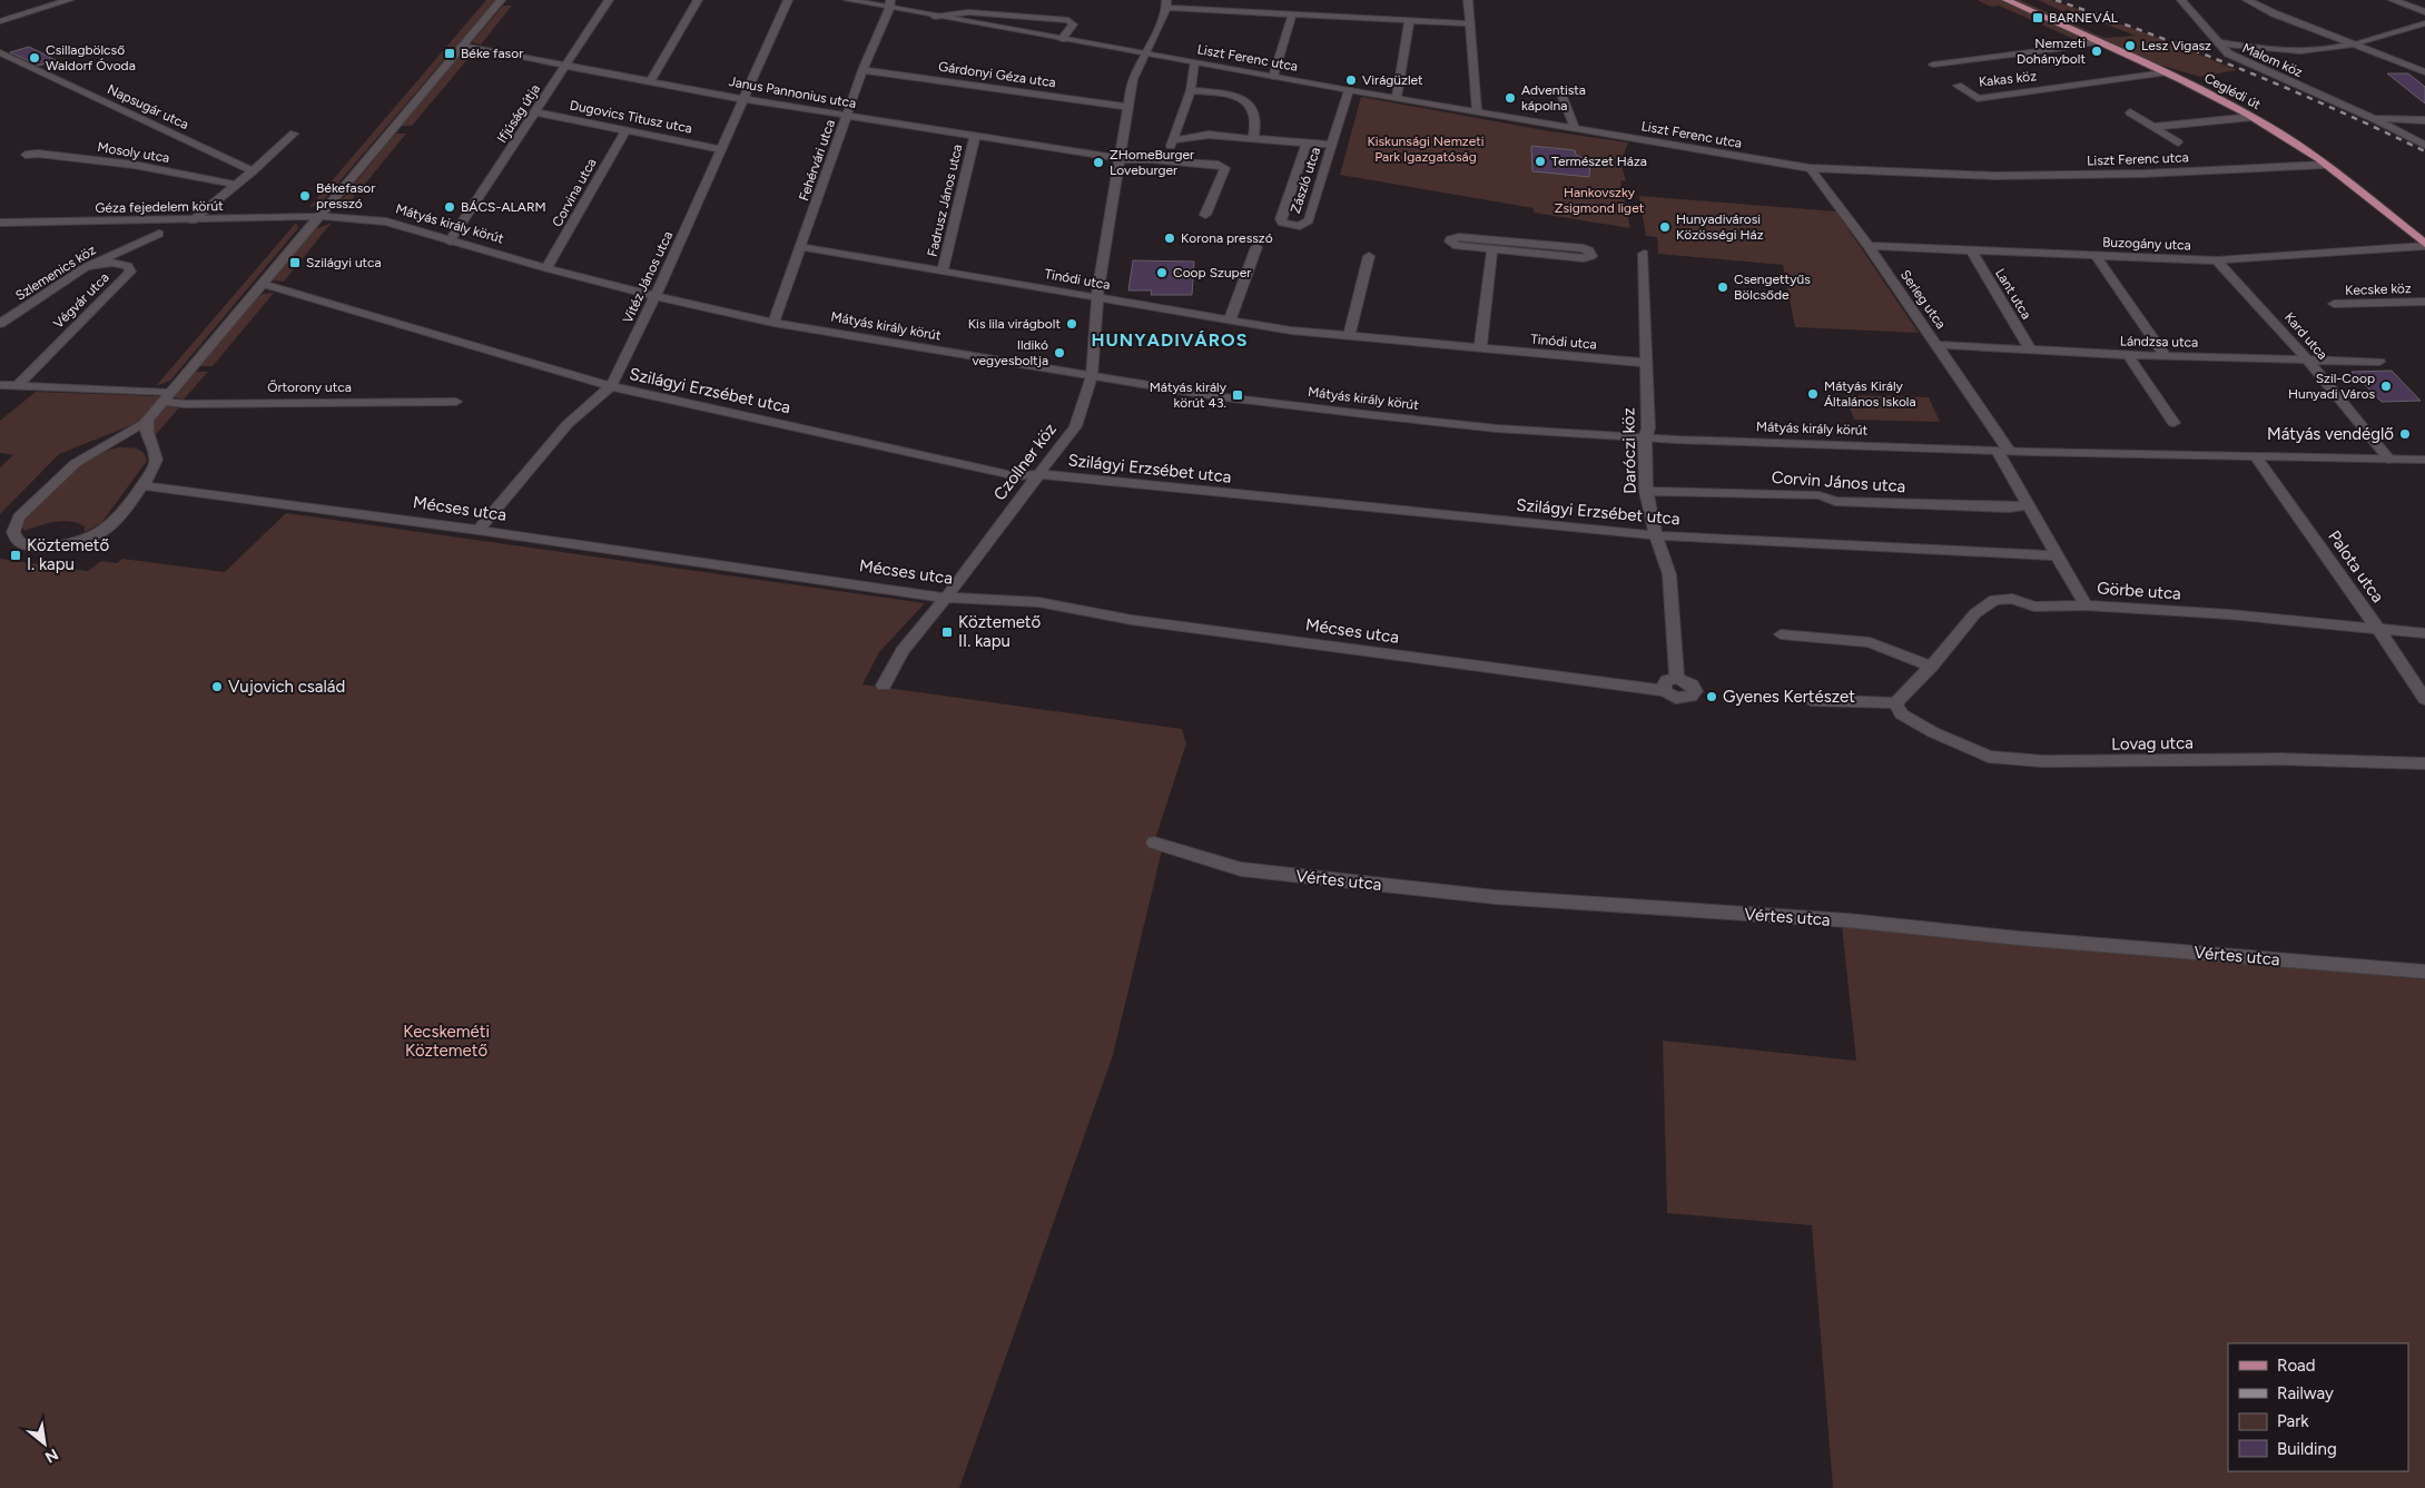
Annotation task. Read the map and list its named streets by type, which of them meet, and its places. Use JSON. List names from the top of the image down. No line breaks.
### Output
{"streets":{"main road":["Ceglédi út"],"street":["Liszt Ferenc utca","Malom köz","Gárdonyi Géza utca","Kakas köz","Janus Pannonius utca","Napsugár utca","Ifjúság útja","Dugovics Titusz utca","Mosoly utca","Fehérvári utca","Zászló utca","Corvina utca","Fadrusz János utca","Géza fejedelem körút","Mátyás király körút","Buzogány utca","Szlemenics köz","Vitéz János utca","Tinódi utca","Kecske köz","Lant utca","Serleg utca","Végvár utca","Kard utca","Lándzsa utca","Őrtorony utca","Szilágyi Erzsébet utca","Daróczi köz","Czollner köz","Corvin János utca","Mécses utca","Palota utca","Görbe utca","Lovag utca","Vértes utca"]},"crossings":[["Liszt Ferenc utca","Ceglédi út"],["Liszt Ferenc utca","Fehérvári utca"],["Liszt Ferenc utca","Zászló utca"],["Liszt Ferenc utca","Serleg utca"],["Liszt Ferenc utca","Czollner köz"],["Gárdonyi Géza utca","Fehérvári utca"],["Gárdonyi Géza utca","Czollner köz"],["Kakas köz","Ceglédi út"],["Ceglédi út","Buzogány utca"],["Janus Pannonius utca","Ifjúság útja"],["Janus Pannonius utca","Fehérvári utca"],["Janus Pannonius utca","Fadrusz János utca"],["Janus Pannonius utca","Vitéz János utca"],["Janus Pannonius utca","Czollner köz"],["Ifjúság útja","Dugovics Titusz utca"],["Ifjúság útja","Mátyás király körút"],["Dugovics Titusz utca","Corvina utca"],["Dugovics Titusz utca","Vitéz János utca"],["Fehérvári utca","Mátyás király körút"],["Fehérvári utca","Tinódi utca"],["Corvina utca","Mátyás király körút"],["Fadrusz János utca","Tinódi utca"],["Géza fejedelem körút","Mátyás király körút"],["Mátyás király körút","Vitéz János utca"],["Mátyás király körút","Serleg utca"],["Mátyás király körút","Kard utca"],["Mátyás király körút","Daróczi köz"],["Mátyás király körút","Czollner köz"],["Mátyás király körút","Palota utca"],["Buzogány utca","Lant utca"],["Buzogány utca","Serleg utca"],["Buzogány utca","Kard utca"],["Szlemenics köz","Végvár utca"],["Vitéz János utca","Szilágyi Erzsébet utca"],["Vitéz János utca","Mécses utca"],["Tinódi utca","Daróczi köz"],["Tinódi utca","Czollner köz"],["Lant utca","Lándzsa utca"],["Serleg utca","Lándzsa utca"],["Kard utca","Lándzsa utca"],["Szilágyi Erzsébet utca","Daróczi köz"],["Szilágyi Erzsébet utca","Czollner köz"],["Daróczi köz","Corvin János utca"],["Daróczi köz","Mécses utca"],["Czollner köz","Mécses utca"],["Palota utca","Görbe utca"],["Görbe utca","Lovag utca"]],"districts":["HUNYADIVÁROS"],"parks":["Kiskunsági Nemzeti Park Igazgatóság","Hankovszky Zsigmond liget","Kecskeméti Köztemető"],"places":{"transit":["BARNEVÁL","Béke fasor","Szilágyi utca","Mátyás király körút 43.","Köztemető I. kapu","Köztemető II. kapu"],"other":["Lesz Vigasz","Nemzeti Dohánybolt","Csillagbölcső Waldorf Óvoda","Virágüzlet","Adventista kápolna","Természet Háza","ZHomeBurger Loveburger","Békefasor presszó","BÁCS-ALARM","Hunyadivárosi Közösségi Ház","Korona presszó","Coop Szuper","Csengettyűs Bölcsőde","Kis lila virágbolt","Ildikó vegyesboltja","Szil-Coop Hunyadi Város","Mátyás Király Általános Iskola","Mátyás vendéglő","Vujovich család","Gyenes Kertészet"]},"legend":["Road","Railway","Park","Building"],"north":"bottom right"}
